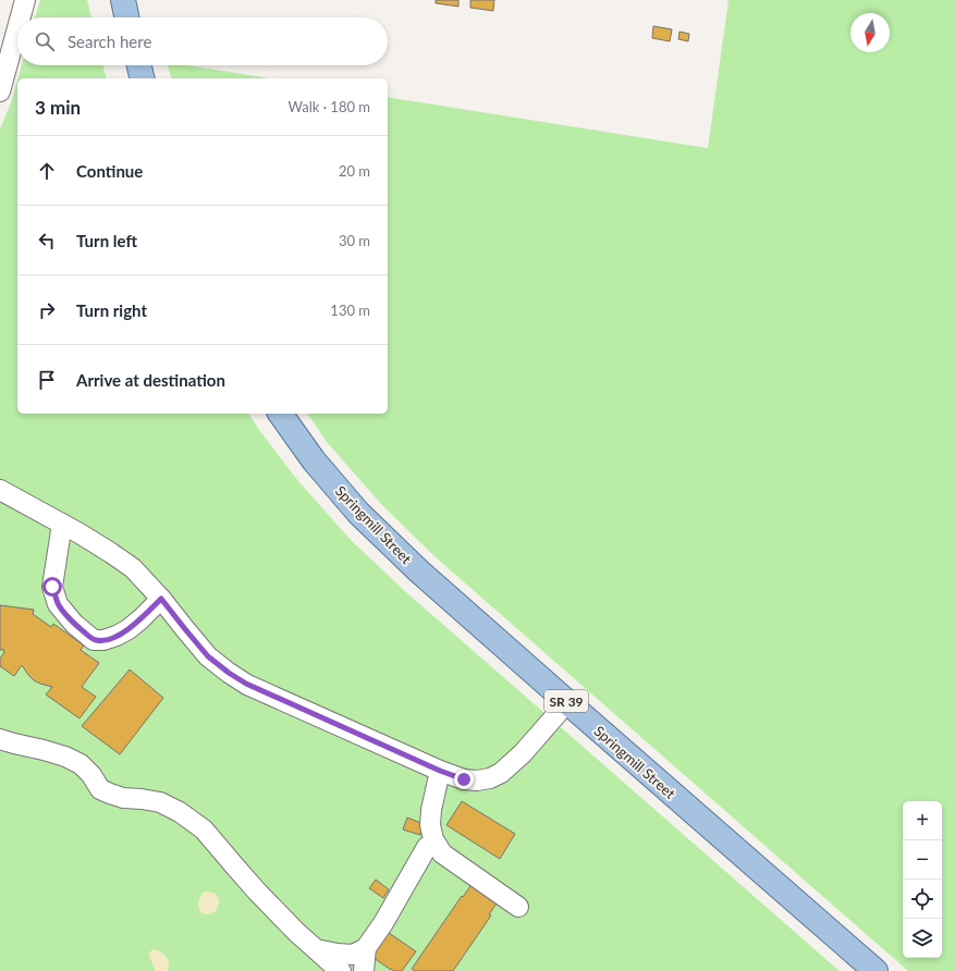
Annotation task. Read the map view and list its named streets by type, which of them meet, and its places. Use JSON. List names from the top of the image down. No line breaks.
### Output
{"streets":{"main road":["Springmill Street","SR 39"]},"north":"bottom","page":{"search":"Search here","heading":["3 min","Walk · 180 m"],"list":[["Continue","20 m"],["Turn left","30 m"],["Turn right","130 m"],"Arrive at destination"],"map_buttons":["+","−"]}}
